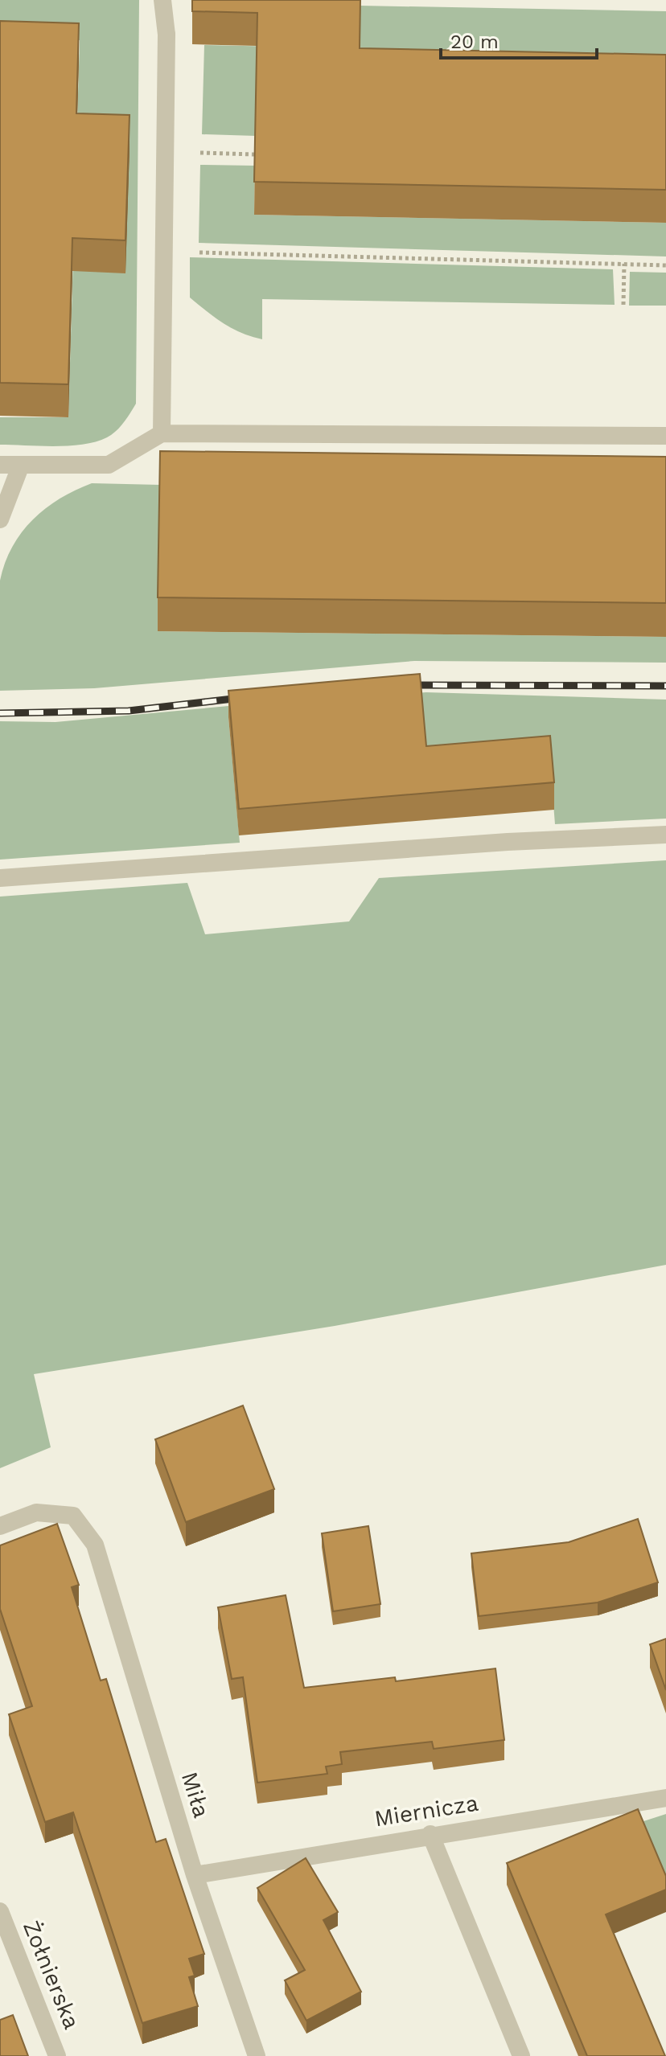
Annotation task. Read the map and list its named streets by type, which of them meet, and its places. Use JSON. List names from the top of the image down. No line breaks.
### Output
{"streets":{"street":["Miła","Miernicza","Żołnierska"]},"crossings":[["Miła","Miernicza"]],"scale_bar":"20 m"}
